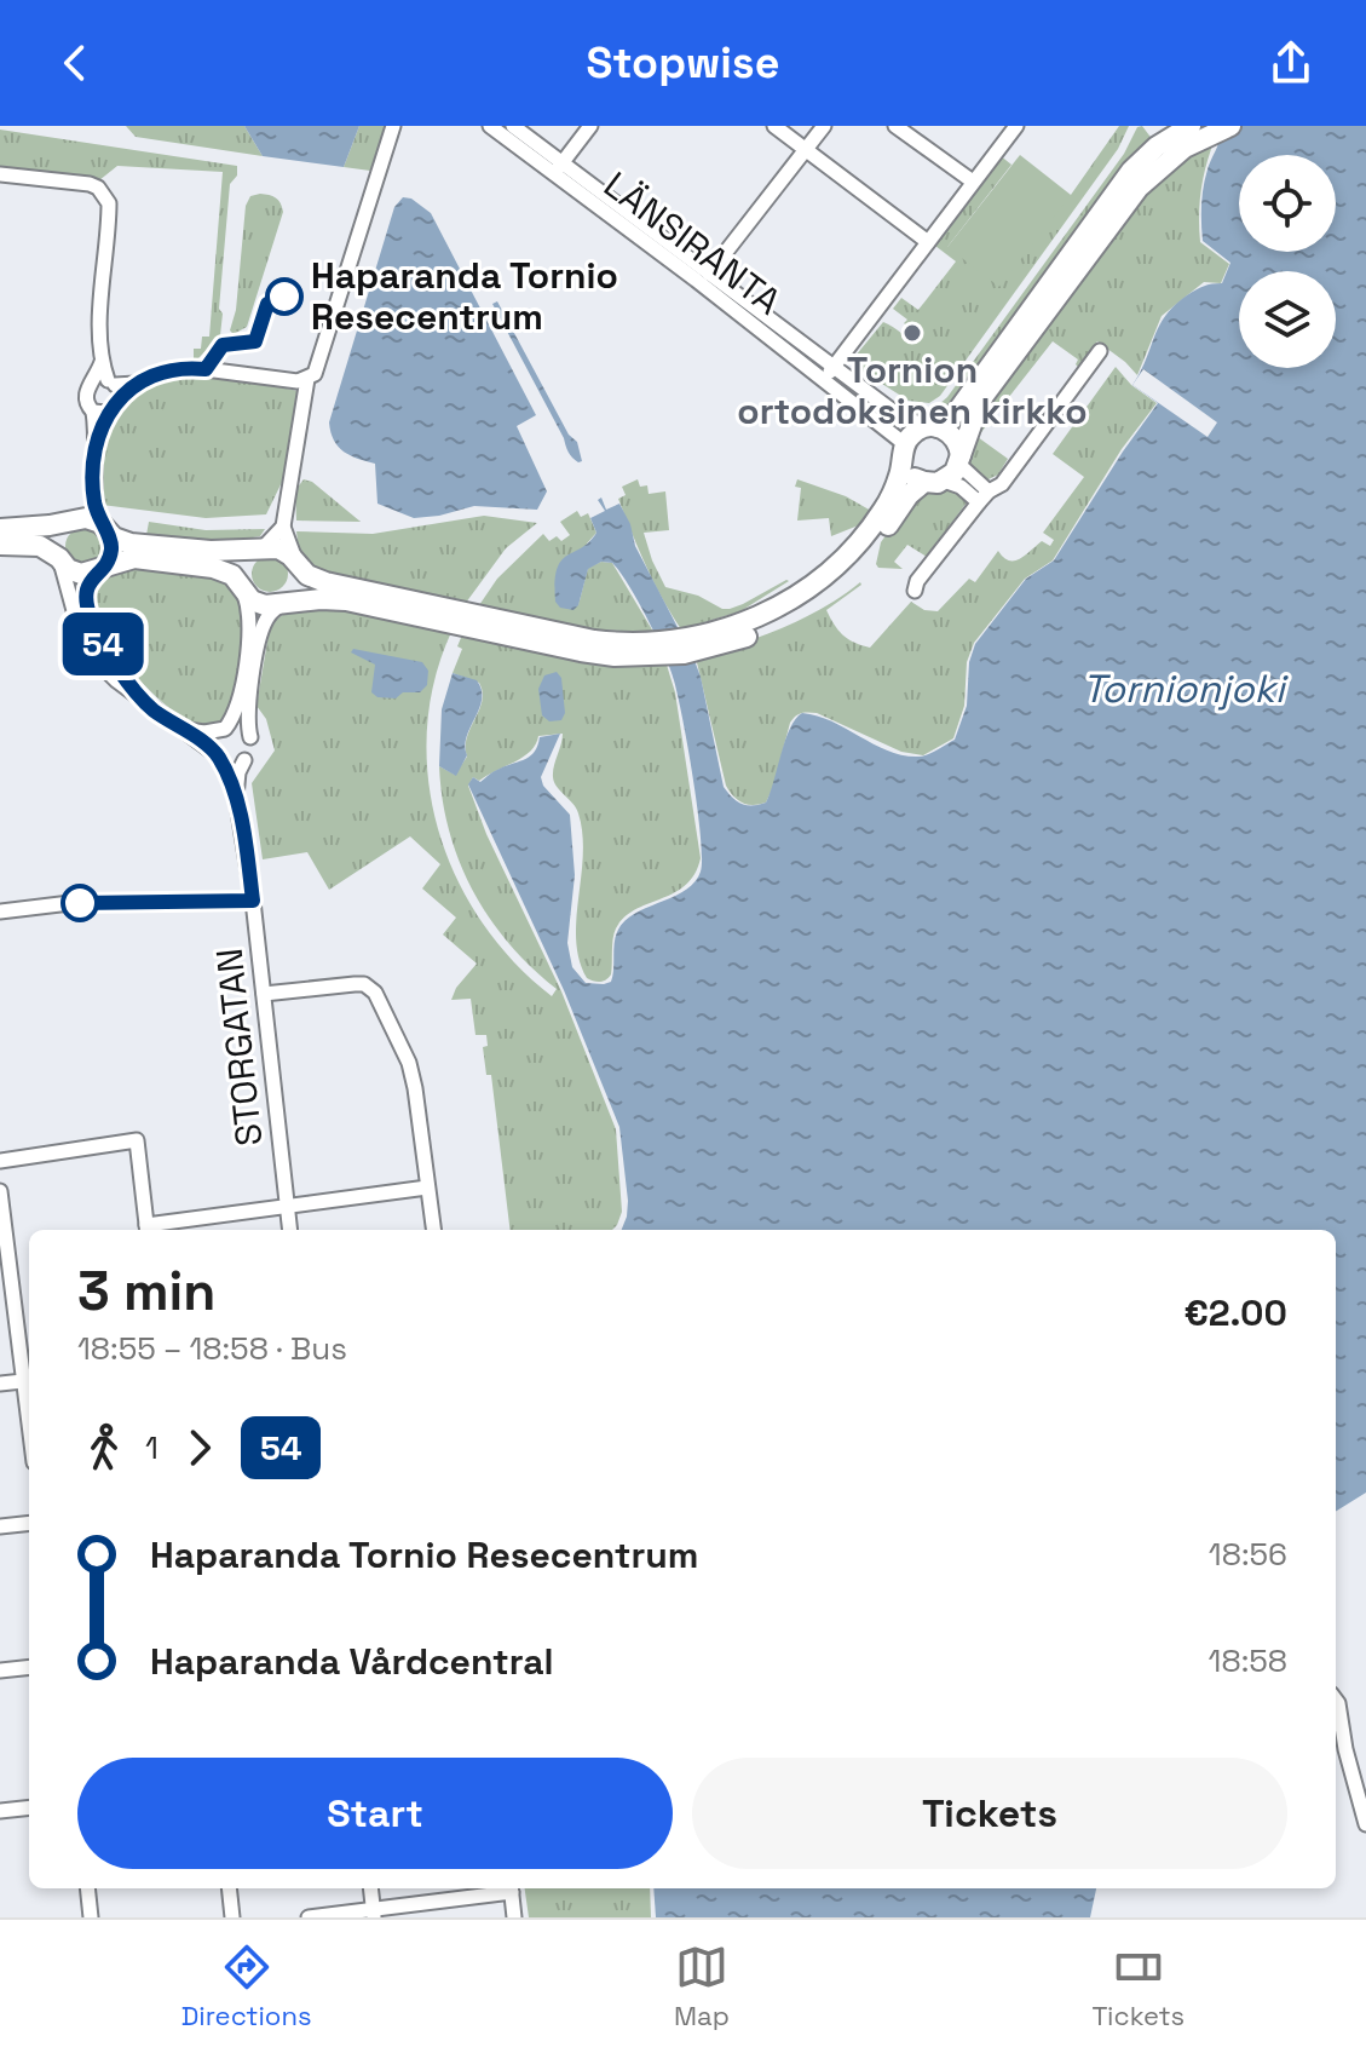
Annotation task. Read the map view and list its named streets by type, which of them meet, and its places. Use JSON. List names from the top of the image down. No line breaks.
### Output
{"streets":{"street":["LÄNSIRANTA","STORGATAN"]},"water":["Tornionjoki"],"places":["Haparanda Tornio Resecentrum","Tornion ortodoksinen kirkko"],"lines":["bus line 54"],"page":{"header":"Stopwise","on_map":"54","heading":["3 min","18:55 – 18:58 · Bus","€2.00"],"legs":["1","54"],"list":[{"name":"Haparanda Tornio Resecentrum","value":"18:56"},{"name":"Haparanda Vårdcentral","value":"18:58"}],"buttons":["Start","Tickets"],"tabs":["Directions","Map","Tickets"]}}
